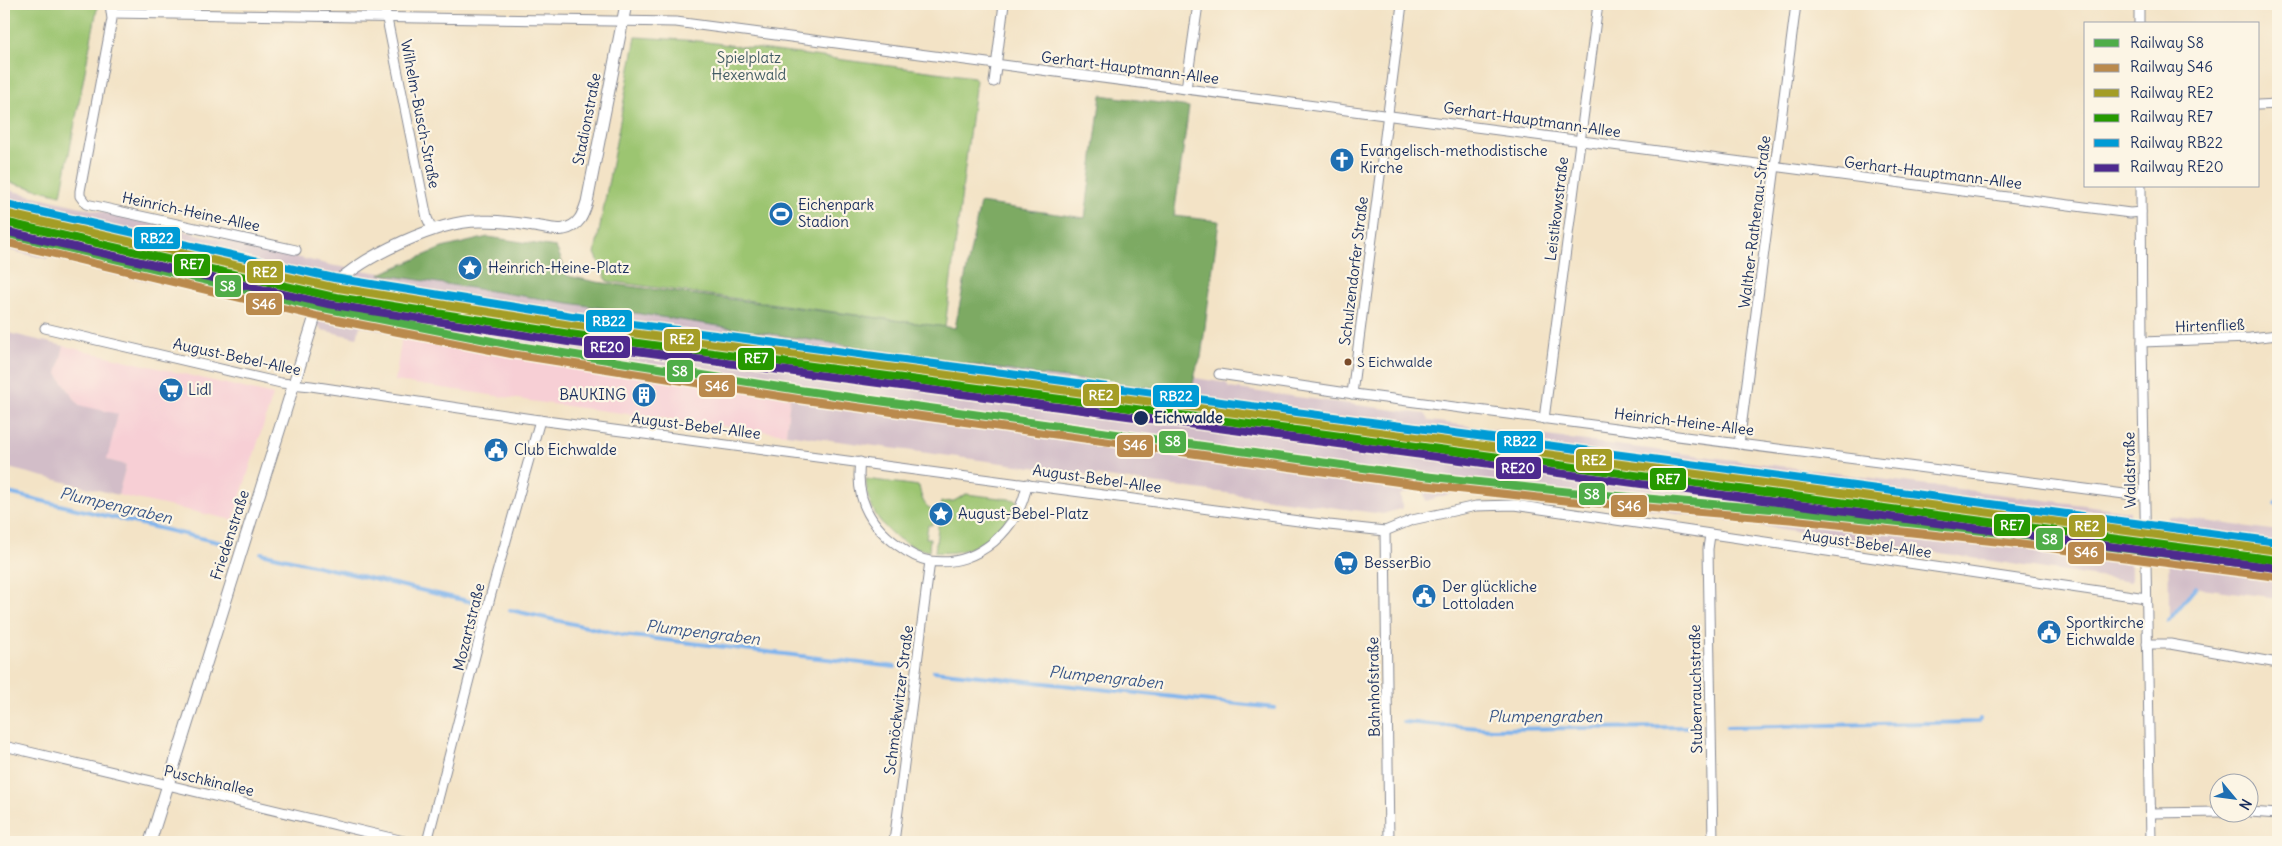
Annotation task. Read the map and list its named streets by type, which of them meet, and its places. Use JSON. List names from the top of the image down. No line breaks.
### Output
{"streets":{"street":["Gerhart-Hauptmann-Allee","Wilhelm-Busch-Straße","Stadionstraße","Leistikowstraße","Heinrich-Heine-Allee","Walther-Rathenau-Straße","Schulzendorfer Straße","Hirtenfließ","August-Bebel-Allee","Waldstraße","Friedenstraße","Mozartstraße","Bahnhofstraße","Stubenrauchstraße","Schmöckwitzer Straße","Puschkinallee"]},"crossings":[["Gerhart-Hauptmann-Allee","Wilhelm-Busch-Straße"],["Gerhart-Hauptmann-Allee","Stadionstraße"],["Gerhart-Hauptmann-Allee","Leistikowstraße"],["Gerhart-Hauptmann-Allee","Heinrich-Heine-Allee"],["Gerhart-Hauptmann-Allee","Walther-Rathenau-Straße"],["Gerhart-Hauptmann-Allee","Schulzendorfer Straße"],["Gerhart-Hauptmann-Allee","Waldstraße"],["Wilhelm-Busch-Straße","Stadionstraße"],["Wilhelm-Busch-Straße","Friedenstraße"],["Stadionstraße","Friedenstraße"],["Leistikowstraße","Heinrich-Heine-Allee"],["Heinrich-Heine-Allee","Walther-Rathenau-Straße"],["Heinrich-Heine-Allee","Schulzendorfer Straße"],["Heinrich-Heine-Allee","Waldstraße"],["Hirtenfließ","Waldstraße"],["August-Bebel-Allee","Waldstraße"],["August-Bebel-Allee","Friedenstraße"],["August-Bebel-Allee","Mozartstraße"],["August-Bebel-Allee","Bahnhofstraße"],["August-Bebel-Allee","Stubenrauchstraße"],["Friedenstraße","Puschkinallee"]],"water":["Plumpengraben"],"parks":["Spielplatz Hexenwald"],"places":{"church":["Evangelisch-methodistische Kirche"],"sports":["Eichenpark Stadion"],"place":["Heinrich-Heine-Platz","August-Bebel-Platz"],"other":["S Eichwalde","Eichwalde"],"supermarket":["Lidl","BesserBio"],"building":["BAUKING"],"public building":["Club Eichwalde","Der glückliche Lottoladen","Sportkirche Eichwalde"]},"lines":["rail line RB22","rail line RE2","rail line RE7","rail line RE20","rail line S8","rail line S46"],"legend":["Railway S8","Railway S46","Railway RE2","Railway RE7","Railway RB22","Railway RE20"],"north":"bottom right"}
